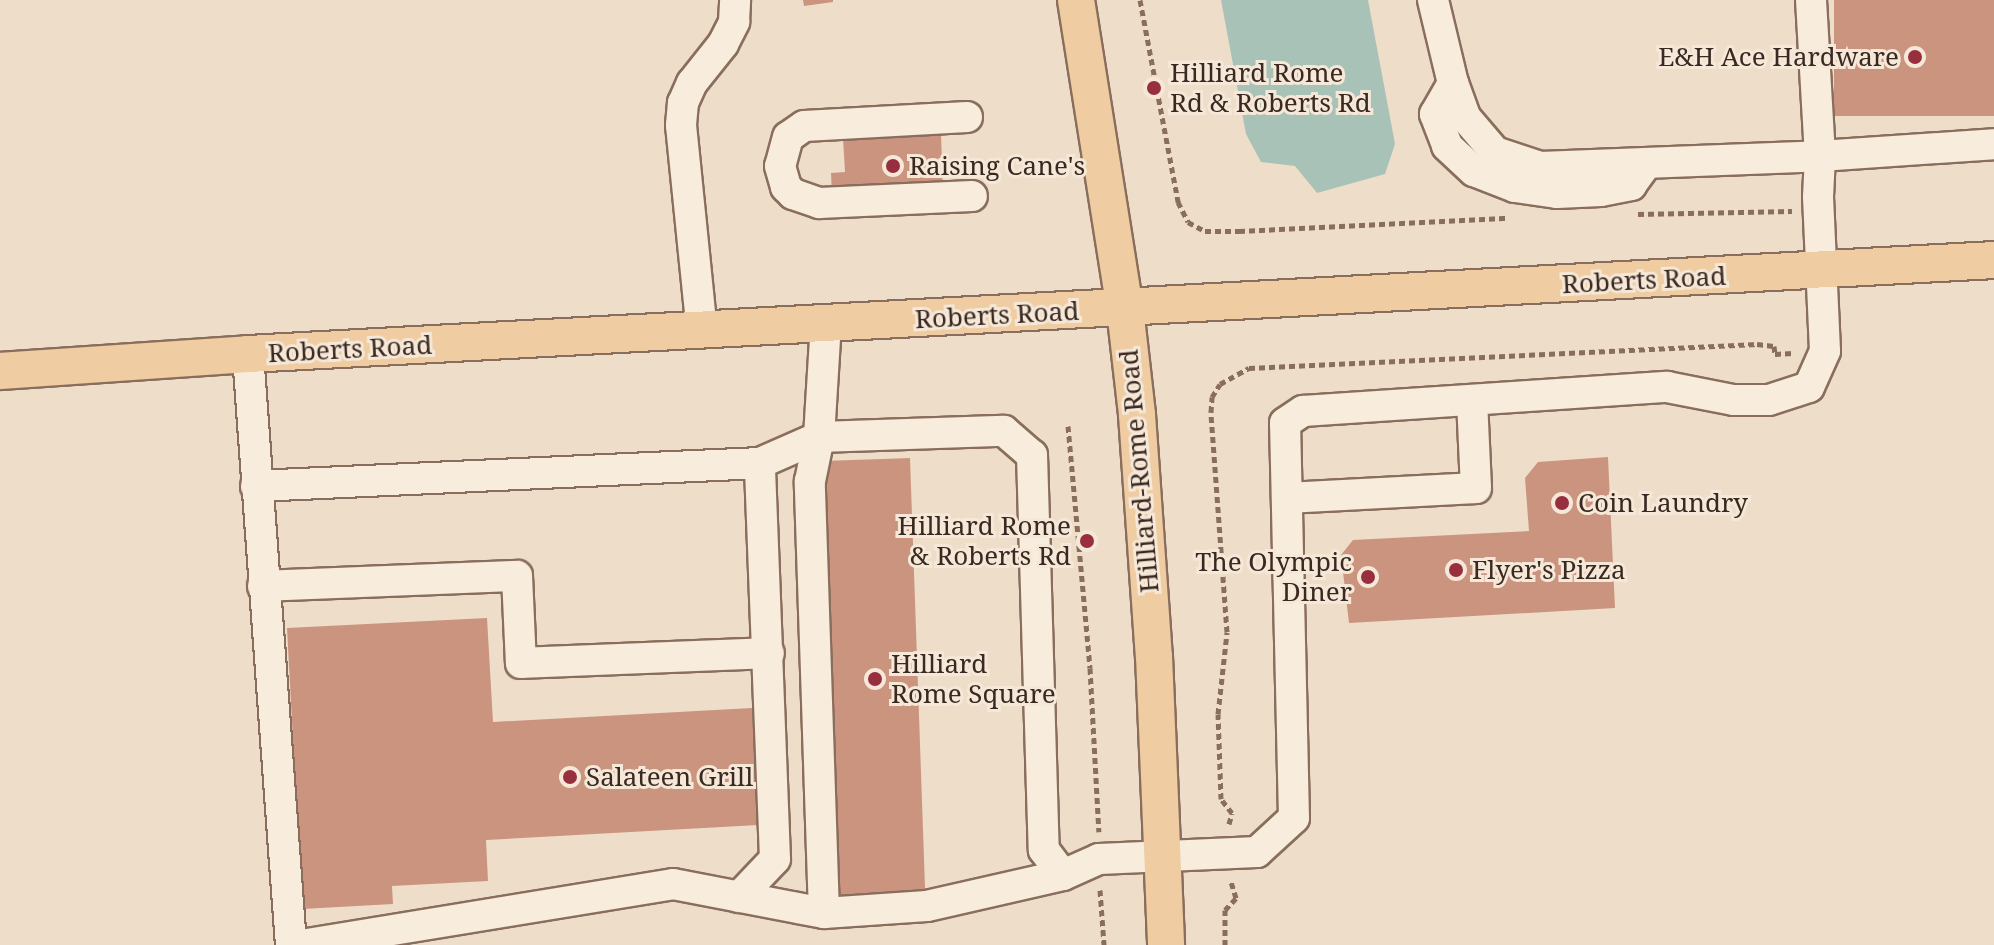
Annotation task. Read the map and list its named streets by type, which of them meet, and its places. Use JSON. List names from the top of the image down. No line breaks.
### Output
{"streets":{"main road":["Roberts Road","Hilliard-Rome Road"]},"crossings":[["Roberts Road","Hilliard-Rome Road"]],"places":["E&H Ace Hardware","Hilliard Rome Rd & Roberts Rd","Raising Cane's","Coin Laundry","Hilliard Rome & Roberts Rd","Flyer's Pizza","The Olympic Diner","Hilliard Rome Square","Salateen Grill"]}
